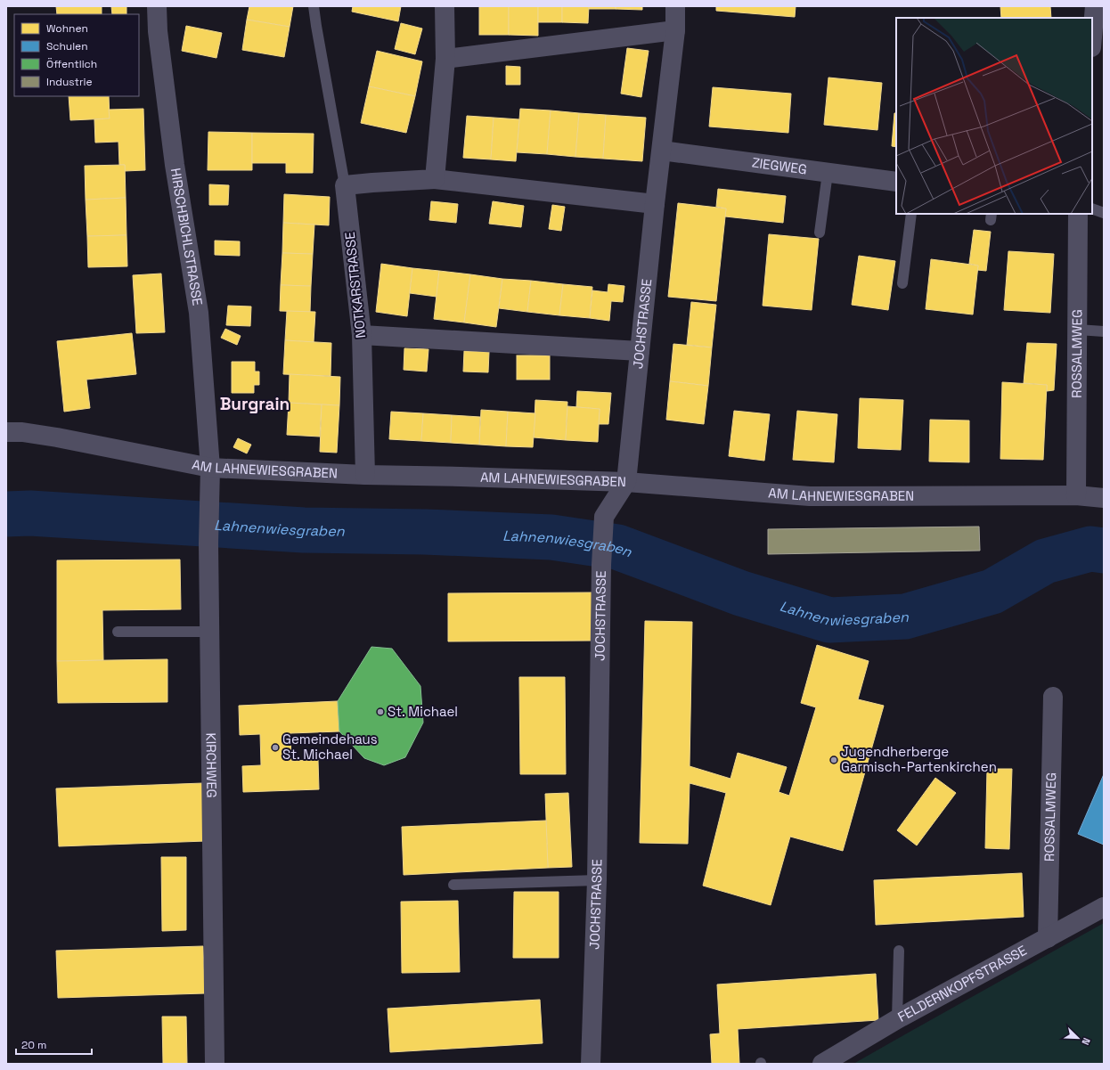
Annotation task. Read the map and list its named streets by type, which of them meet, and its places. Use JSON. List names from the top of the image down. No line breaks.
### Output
{"streets":{"street":["ZIEGWEG","HIRSCHBICHLSTRASSE","NOTKARSTRASSE","JOCHSTRASSE","ROSSALMWEG","AM LAHNEWIESGRABEN","KIRCHWEG","FELDERNKOPFSTRASSE"]},"crossings":[["ZIEGWEG","JOCHSTRASSE"],["HIRSCHBICHLSTRASSE","AM LAHNEWIESGRABEN"],["HIRSCHBICHLSTRASSE","KIRCHWEG"],["NOTKARSTRASSE","AM LAHNEWIESGRABEN"],["JOCHSTRASSE","AM LAHNEWIESGRABEN"],["ROSSALMWEG","AM LAHNEWIESGRABEN"],["ROSSALMWEG","FELDERNKOPFSTRASSE"],["AM LAHNEWIESGRABEN","KIRCHWEG"]],"districts":["Burgrain"],"water":["Lahnenwiesgraben"],"places":["St. Michael","Gemeindehaus St. Michael","Jugendherberge Garmisch-Partenkirchen"],"legend":["Wohnen","Schulen","Öffentlich","Industrie"],"scale_bar":"20 m","north":"bottom right"}
